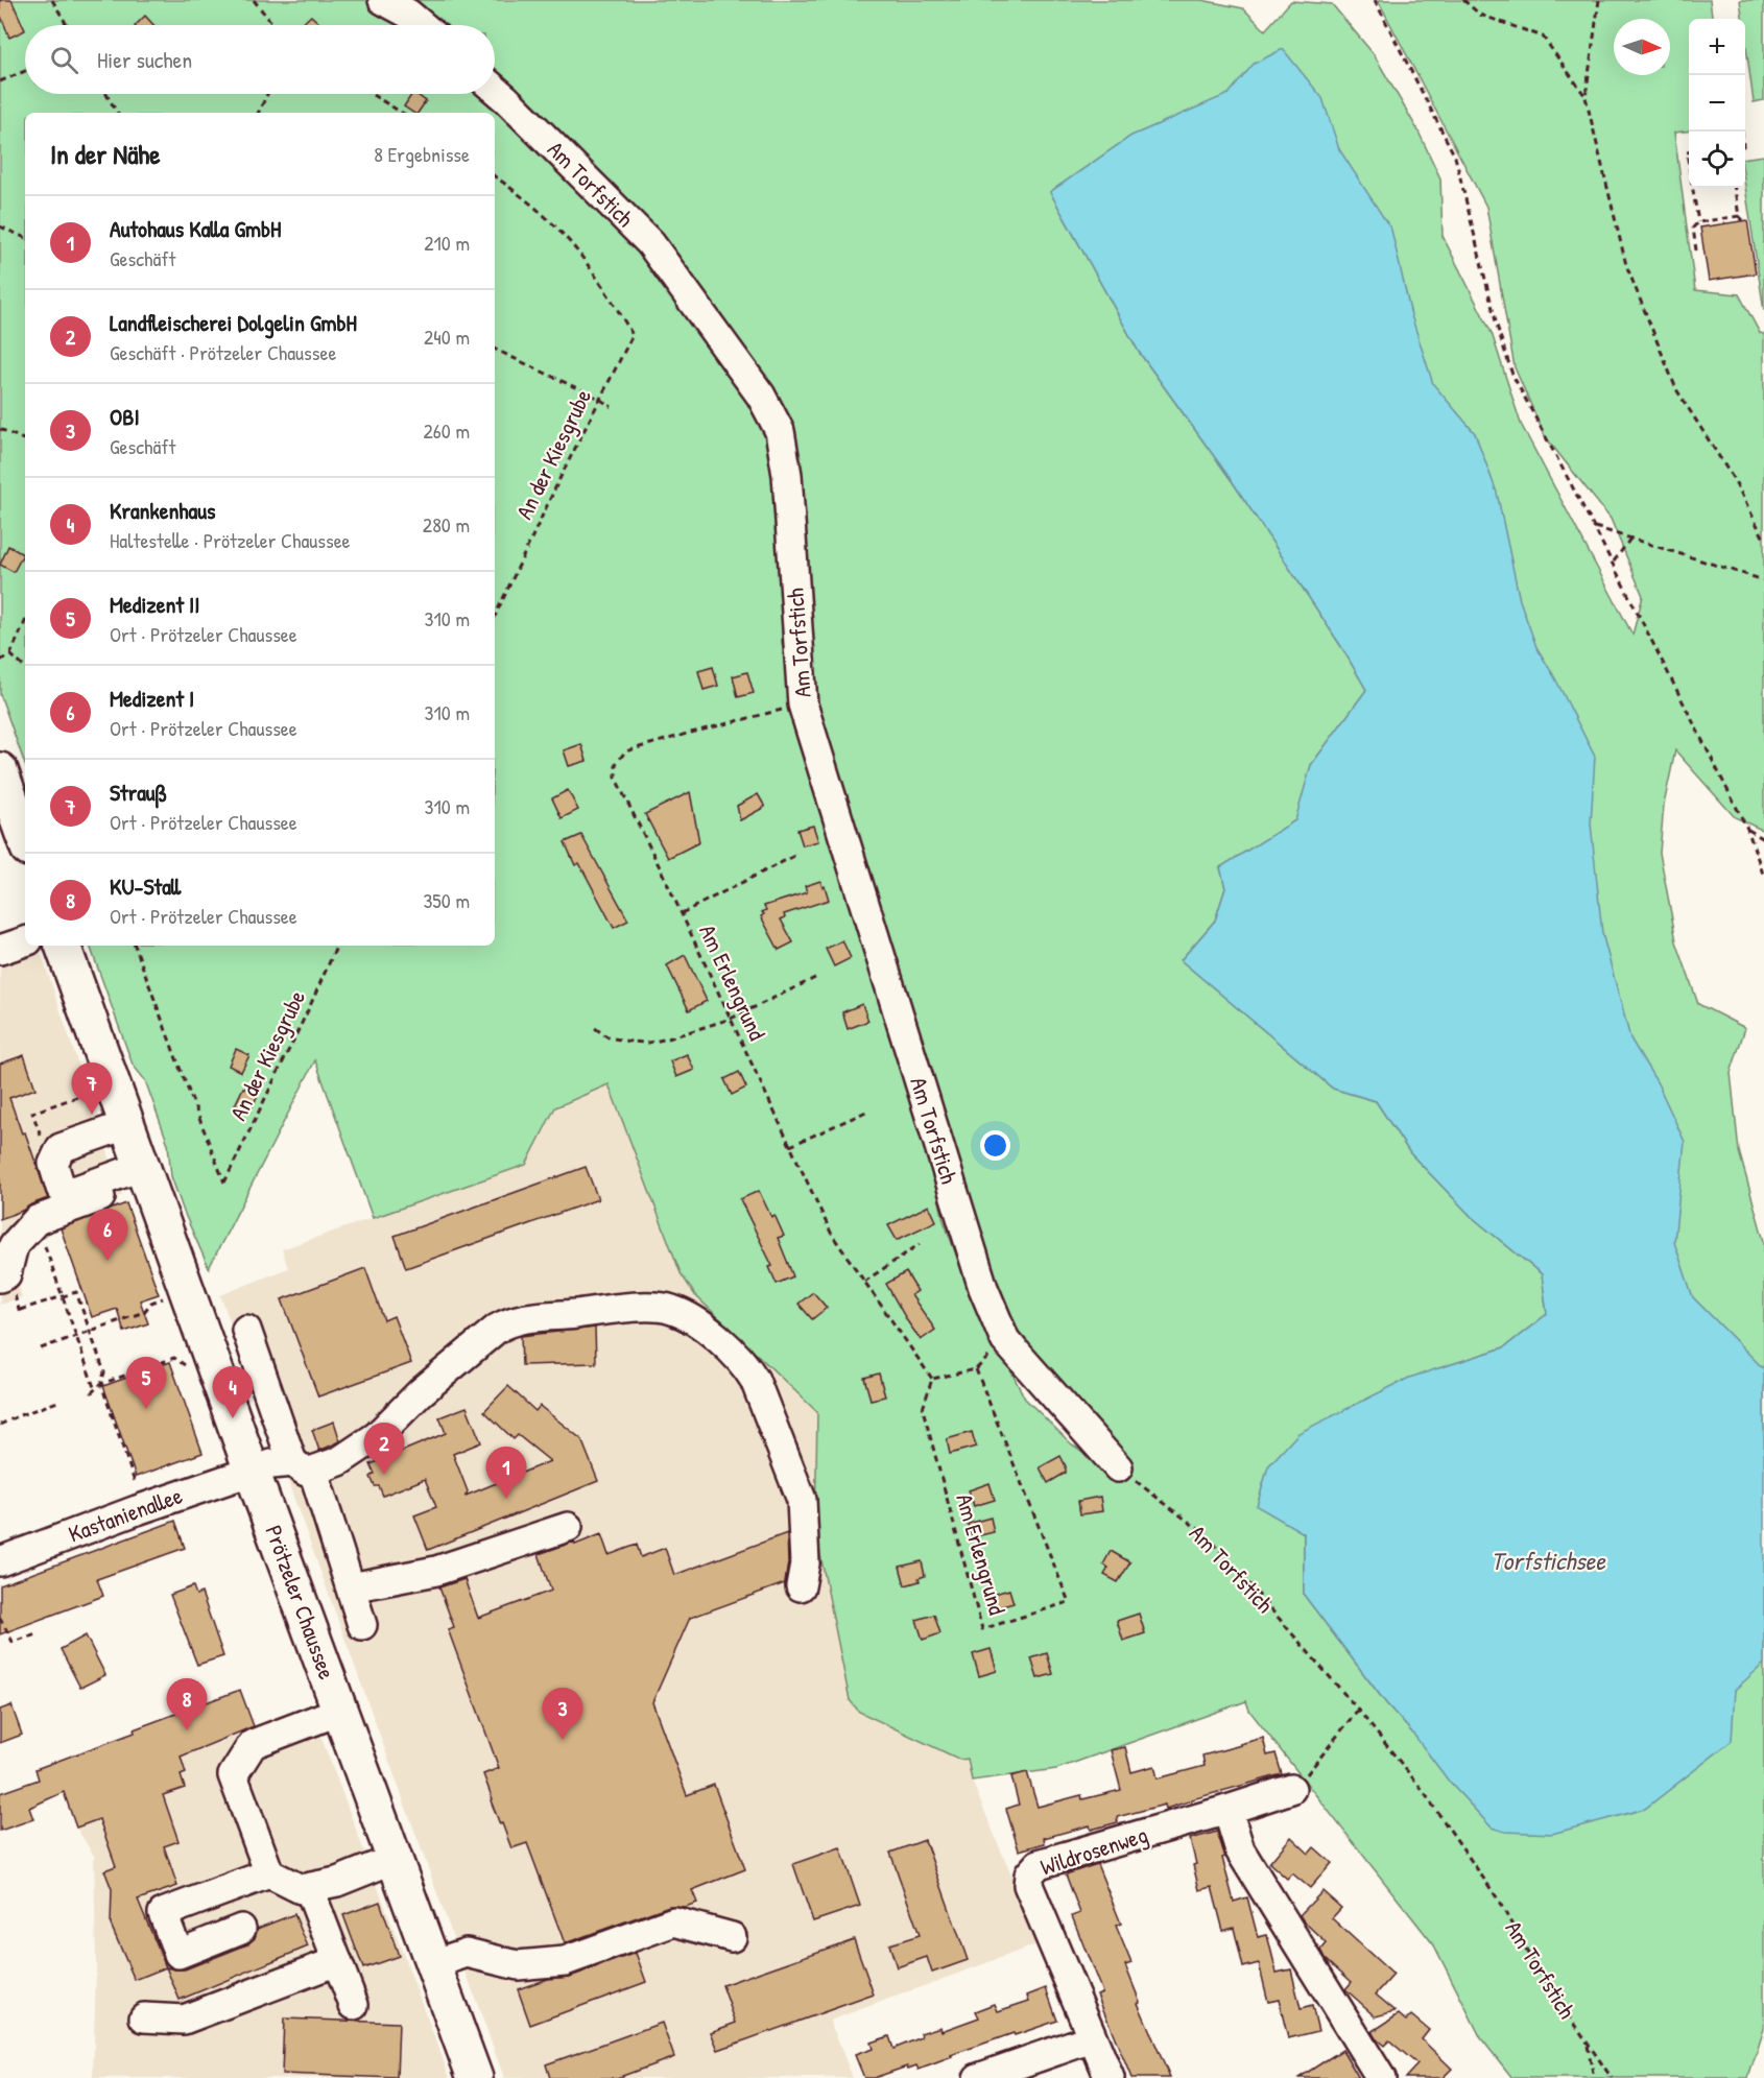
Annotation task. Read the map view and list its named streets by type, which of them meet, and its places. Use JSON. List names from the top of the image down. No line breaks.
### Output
{"streets":{"main road":["Prötzeler Chaussee"],"street":["Am Torfstich","Kastanienallee","Wildrosenweg"],"path":["An der Kiesgrube","Am Erlengrund"]},"crossings":[["Am Torfstich","Am Erlengrund"],["Kastanienallee","Prötzeler Chaussee"]],"water":["Torfstichsee"],"north":"right","page":{"map_buttons":["+","−"],"search":"Hier suchen","heading":["In der Nähe","8 Ergebnisse"],"list":[{"mark":"1","name":"Autohaus Kalla GmbH","note":"Geschäft","value":"210 m"},{"mark":"2","name":"Landfleischerei Dolgelin GmbH","note":"Geschäft · Prötzeler Chaussee","value":"240 m"},{"mark":"3","name":"OBI","note":"Geschäft","value":"260 m"},{"mark":"4","name":"Krankenhaus","note":"Haltestelle · Prötzeler Chaussee","value":"280 m"},{"mark":"5","name":"Medizent II","note":"Ort · Prötzeler Chaussee","value":"310 m"},{"mark":"6","name":"Medizent I","note":"Ort · Prötzeler Chaussee","value":"310 m"},{"mark":"7","name":"Strauß","note":"Ort · Prötzeler Chaussee","value":"310 m"},{"mark":"8","name":"KU-Stall","note":"Ort · Prötzeler Chaussee","value":"350 m"}],"pins":["7","6","5","4","2","1","8","3"]}}
